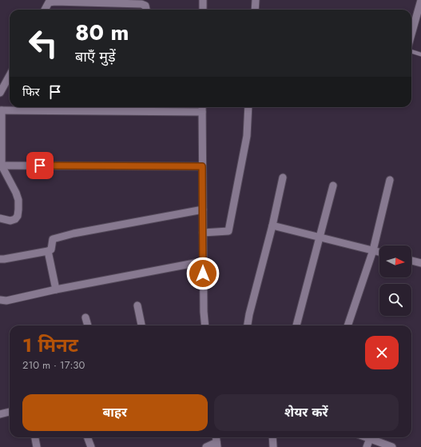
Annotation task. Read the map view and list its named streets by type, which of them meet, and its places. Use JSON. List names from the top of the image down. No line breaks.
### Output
{"north":"right","page":{"turn":["80 m","बाएँ मुड़ें"],"then":"फिर","heading":["1 मिनट","210 m · 17:30"],"buttons":["बाहर","शेयर करें"]}}
